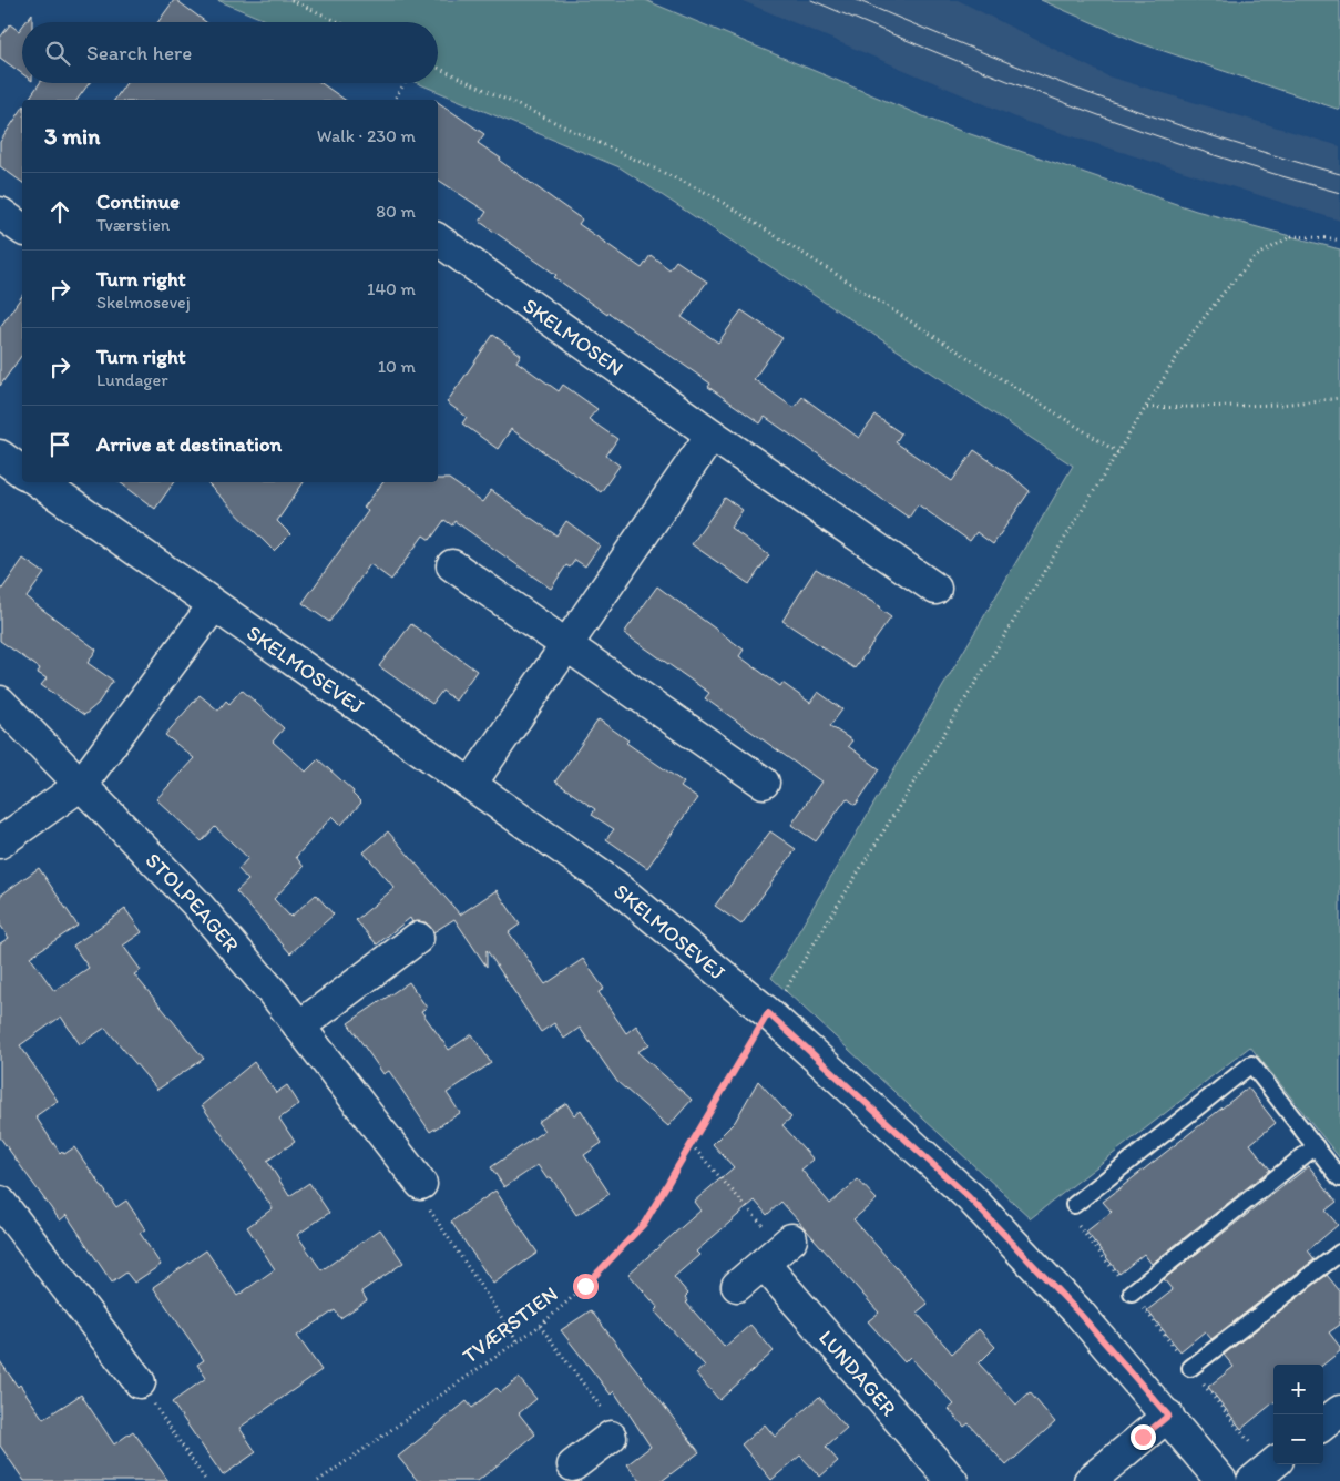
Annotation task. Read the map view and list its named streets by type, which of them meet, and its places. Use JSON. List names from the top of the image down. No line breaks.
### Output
{"streets":{"street":["SKELMOSEN","SKELMOSEVEJ","STOLPEAGER","LUNDAGER"],"path":["TVÆRSTIEN"]},"crossings":[["SKELMOSEVEJ","TVÆRSTIEN"]],"page":{"search":"Search here","heading":["3 min","Walk · 230 m"],"list":[["Continue","Tværstien","80 m"],["Turn right","Skelmosevej","140 m"],["Turn right","Lundager","10 m"],"Arrive at destination"],"map_buttons":["+","−"]}}
